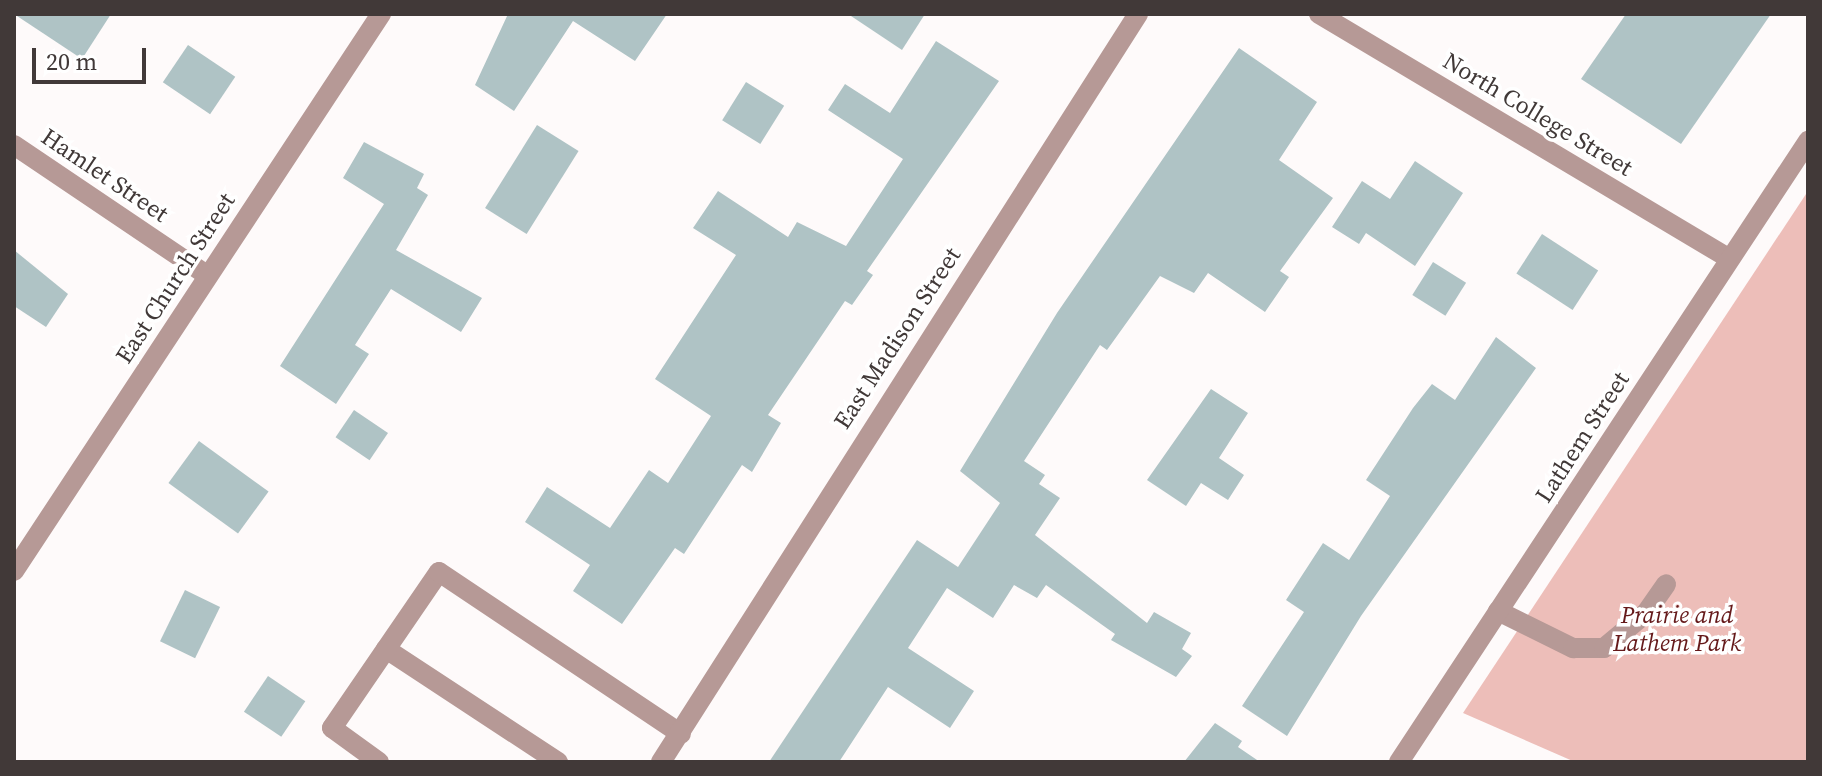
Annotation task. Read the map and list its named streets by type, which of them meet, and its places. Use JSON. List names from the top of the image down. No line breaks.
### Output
{"streets":{"street":["North College Street","Hamlet Street","East Church Street","East Madison Street","Lathem Street"]},"crossings":[["North College Street","Lathem Street"],["Hamlet Street","East Church Street"]],"parks":["Prairie and Lathem Park"],"scale_bar":"20 m"}
